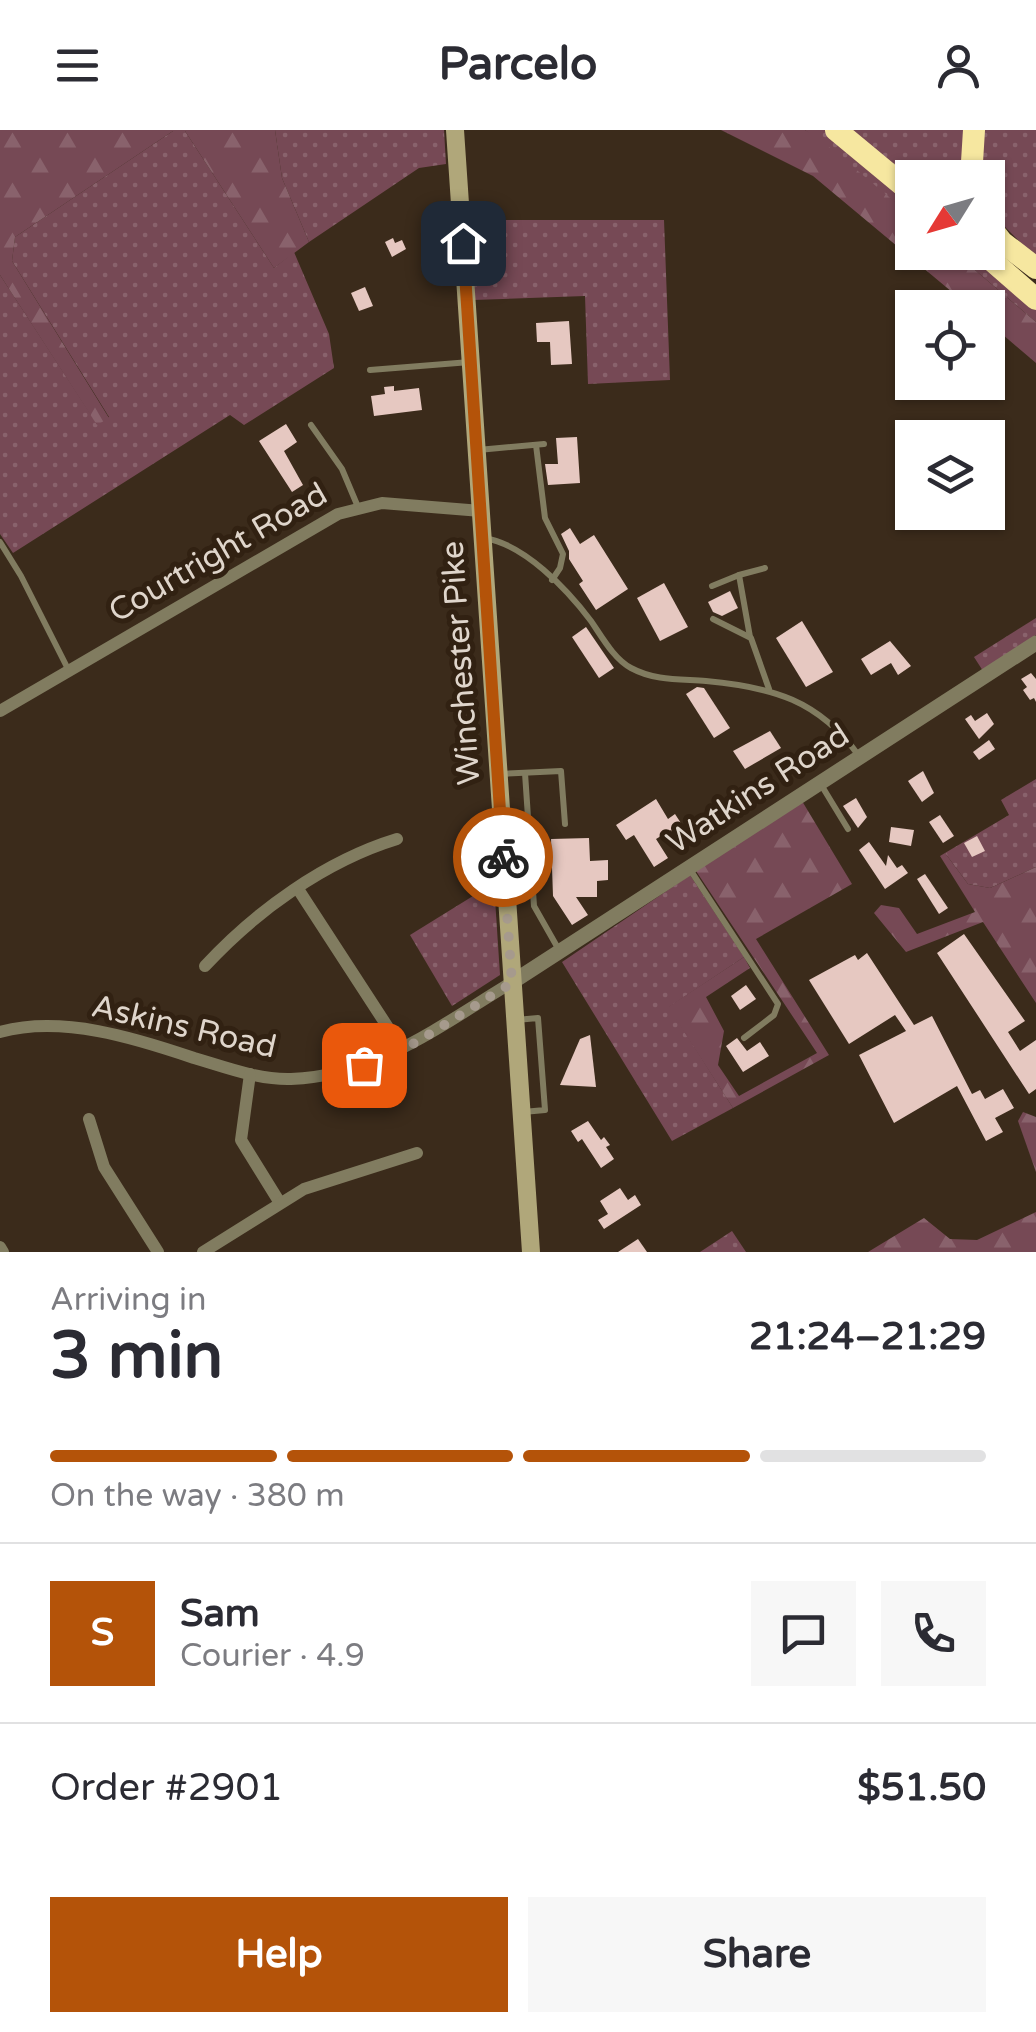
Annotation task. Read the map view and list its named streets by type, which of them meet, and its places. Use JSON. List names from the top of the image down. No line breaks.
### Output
{"streets":{"main road":["Winchester Pike"],"street":["Courtright Road","Watkins Road","Askins Road"]},"crossings":[["Courtright Road","Winchester Pike"],["Winchester Pike","Watkins Road"],["Winchester Pike","Askins Road"],["Watkins Road","Askins Road"]],"north":"bottom left","page":{"header":"Parcelo","heading":["3 min","Arriving in","21:24–21:29"],"panel":["Sam","Courier · 4.9","Order #2901","$51.50"],"bar":"On the way · 380 m","round":"S","buttons":["Help","Share"]}}
